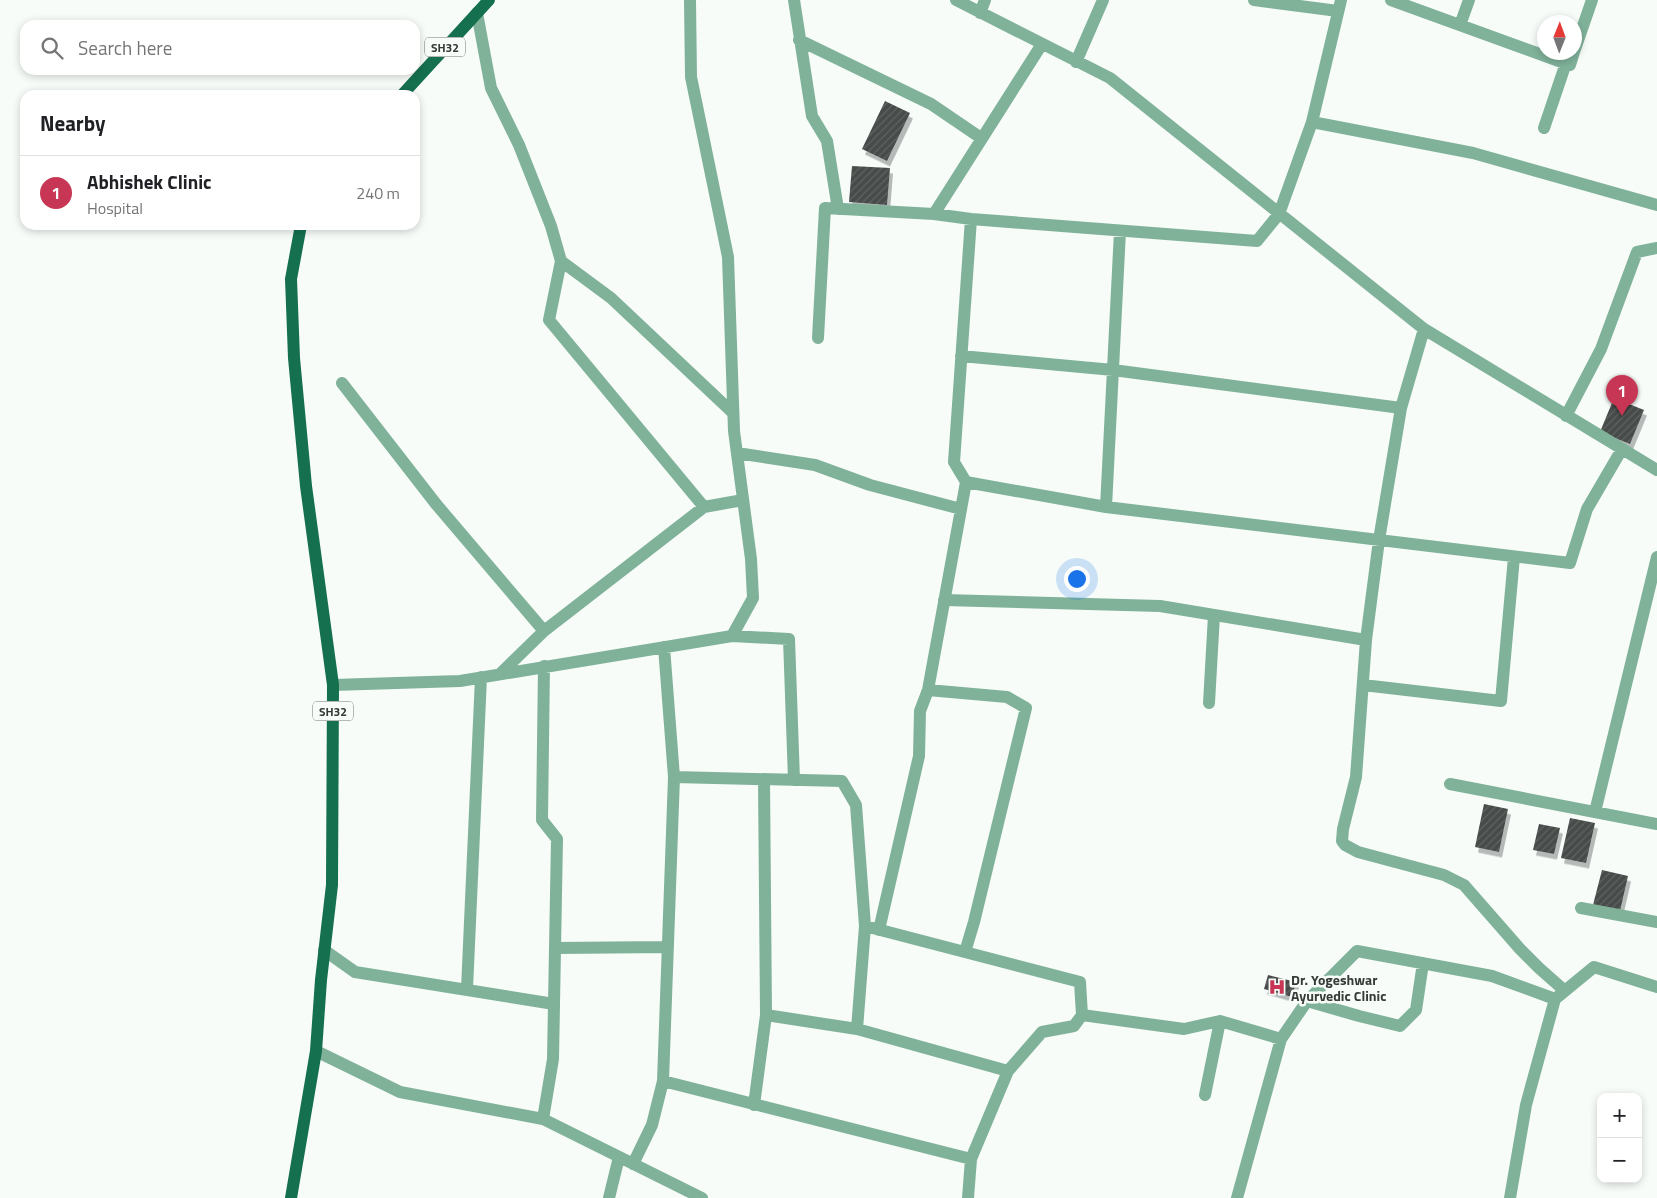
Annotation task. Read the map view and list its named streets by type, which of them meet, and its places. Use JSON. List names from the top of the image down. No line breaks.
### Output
{"streets":{"main road":["SH32"]},"places":{"hospital":["Dr. Yogeshwar Ayurvedic Clinic"]},"north":"top","page":{"search":"Search here","heading":"Nearby","list":[{"mark":"1","name":"Abhishek Clinic","note":"Hospital","value":"240 m"}],"pins":"1","map_buttons":["+","−"]}}
